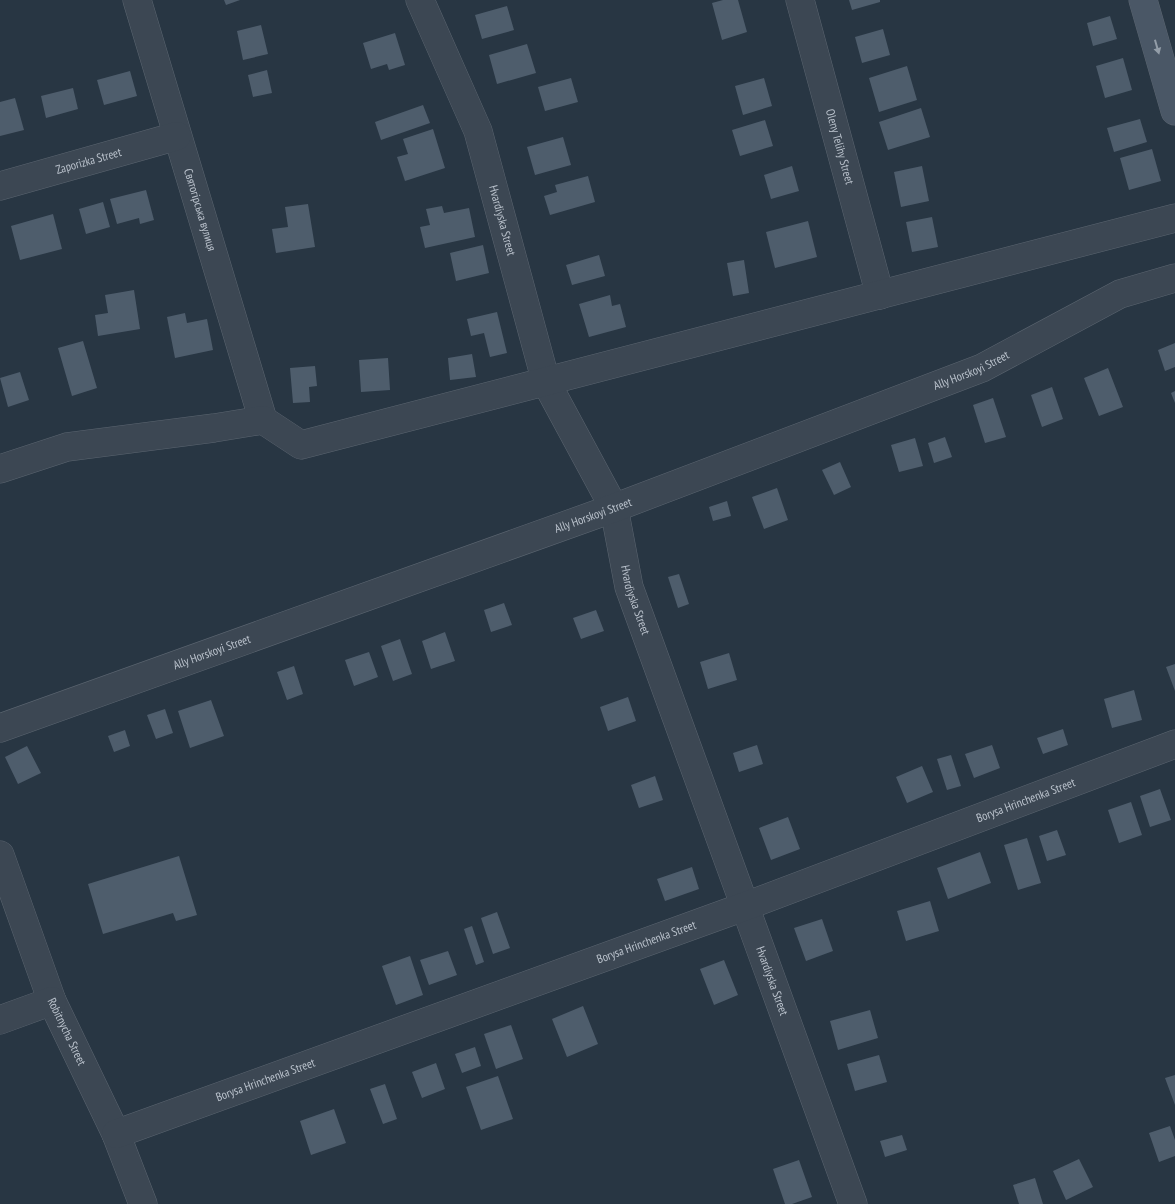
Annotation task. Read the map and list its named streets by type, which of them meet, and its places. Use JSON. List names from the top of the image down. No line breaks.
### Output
{"streets":{"street":["Oleny Telihy Street","Zaporizka Street","Святогірська вулиця","Hvardiyska Street","Ally Horskoyi Street","Borysa Hrinchenka Street","Robitnycha Street"]},"crossings":[["Zaporizka Street","Святогірська вулиця"],["Hvardiyska Street","Ally Horskoyi Street"],["Hvardiyska Street","Borysa Hrinchenka Street"],["Borysa Hrinchenka Street","Robitnycha Street"]]}
